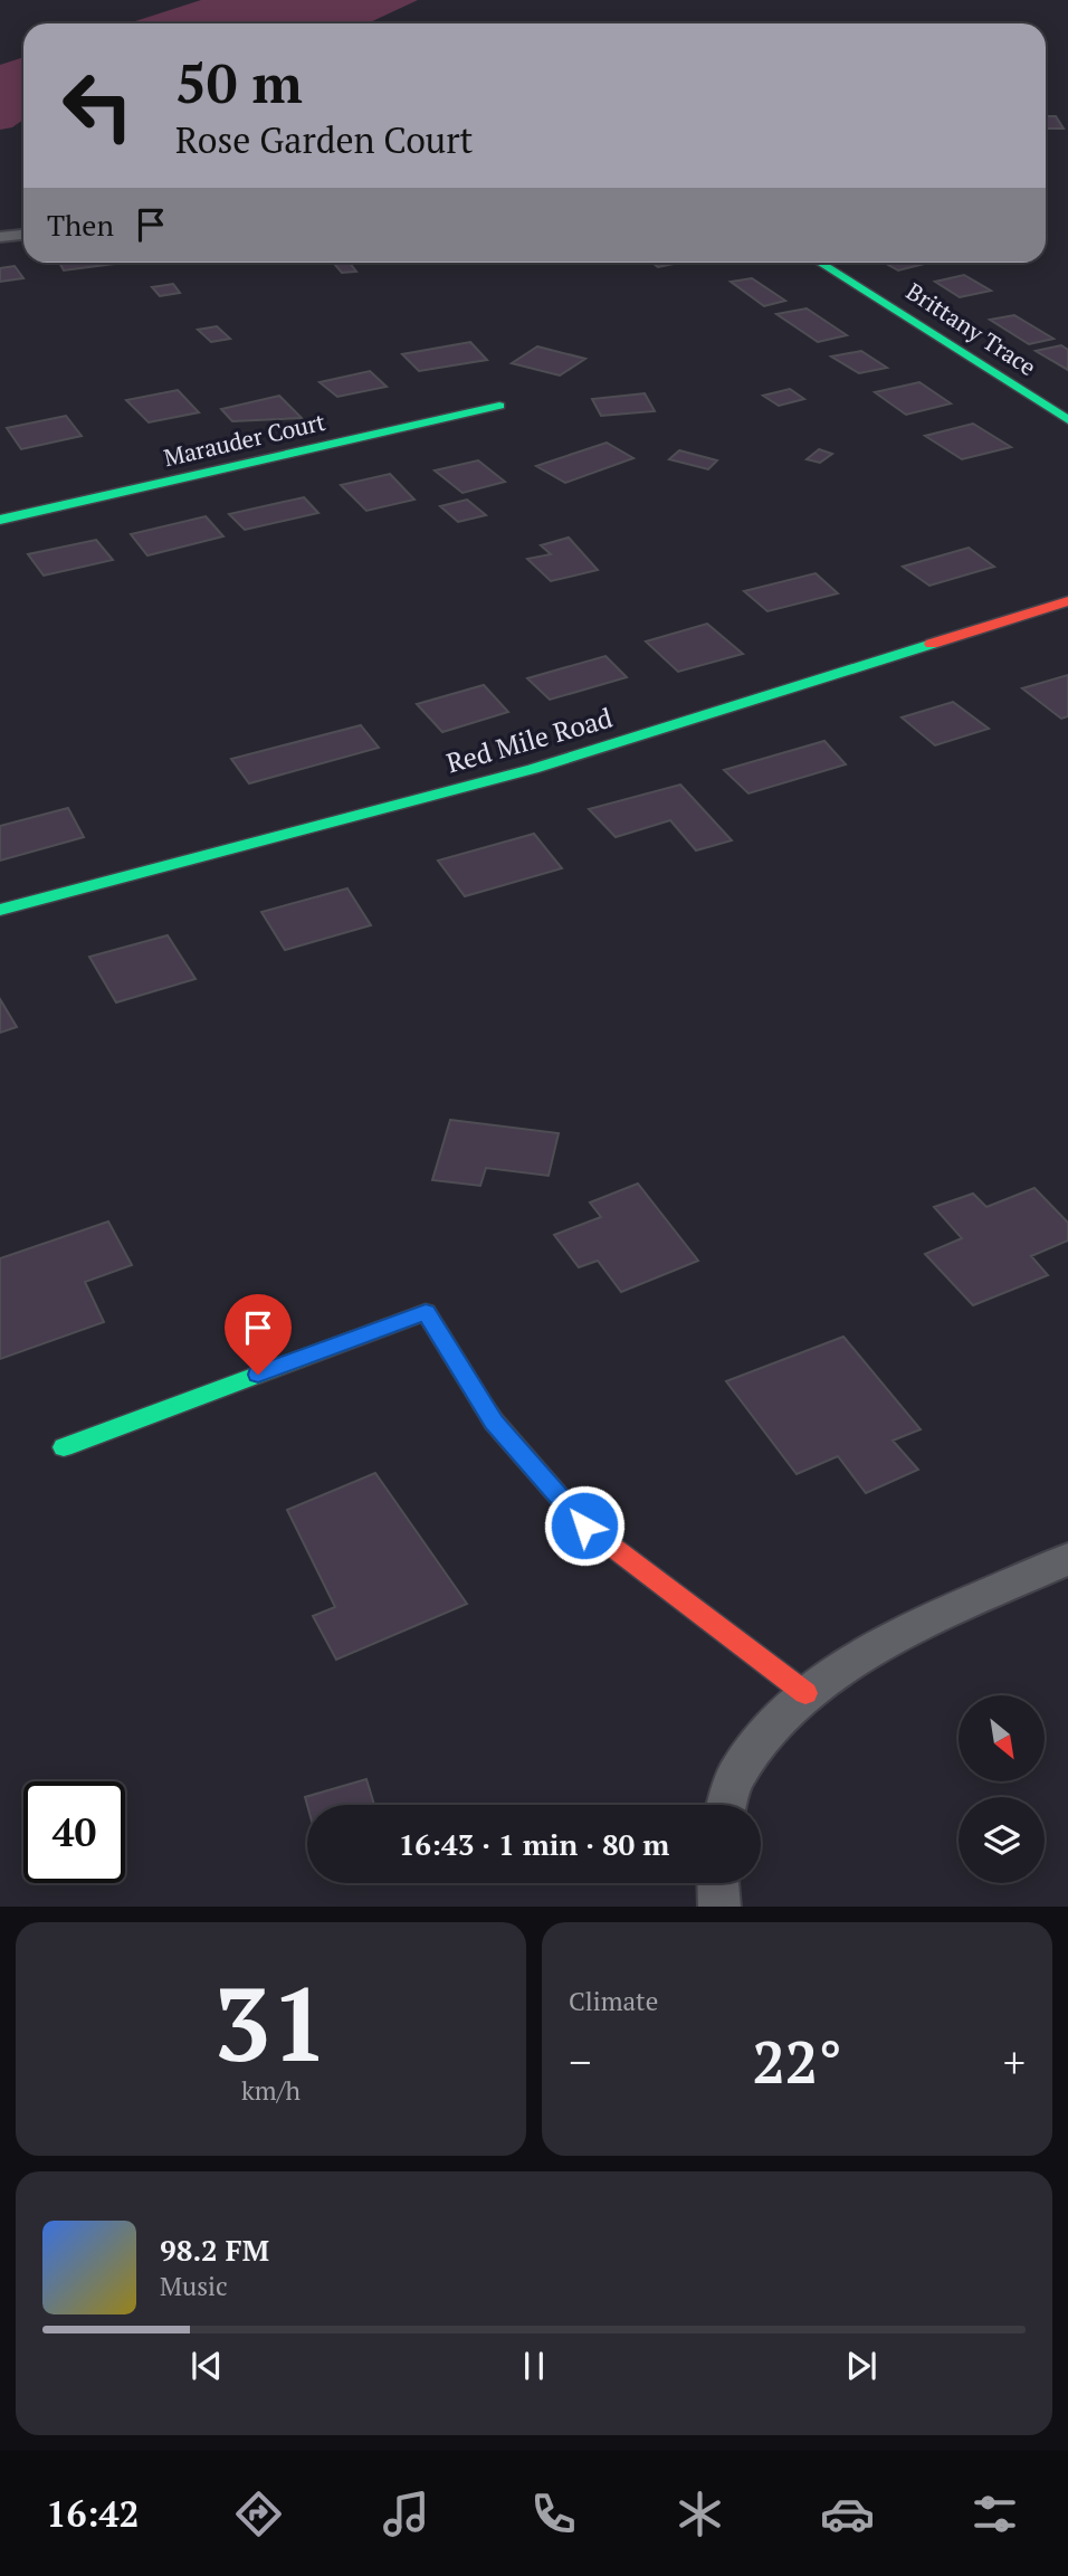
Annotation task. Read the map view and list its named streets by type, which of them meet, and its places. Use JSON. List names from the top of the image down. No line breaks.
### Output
{"streets":{"street":["Brittany Trace","Marauder Court","Red Mile Road"]},"north":"bottom right","page":{"turn":["50 m","Rose Garden Court"],"then":"Then","limit":"40","trip":"16:43 · 1 min · 80 m","tile":[["31","km/h"],"Climate"],"heat":["−","22°","+"],"song":["98.2 FM","Music"],"tabs":"16:42"}}
